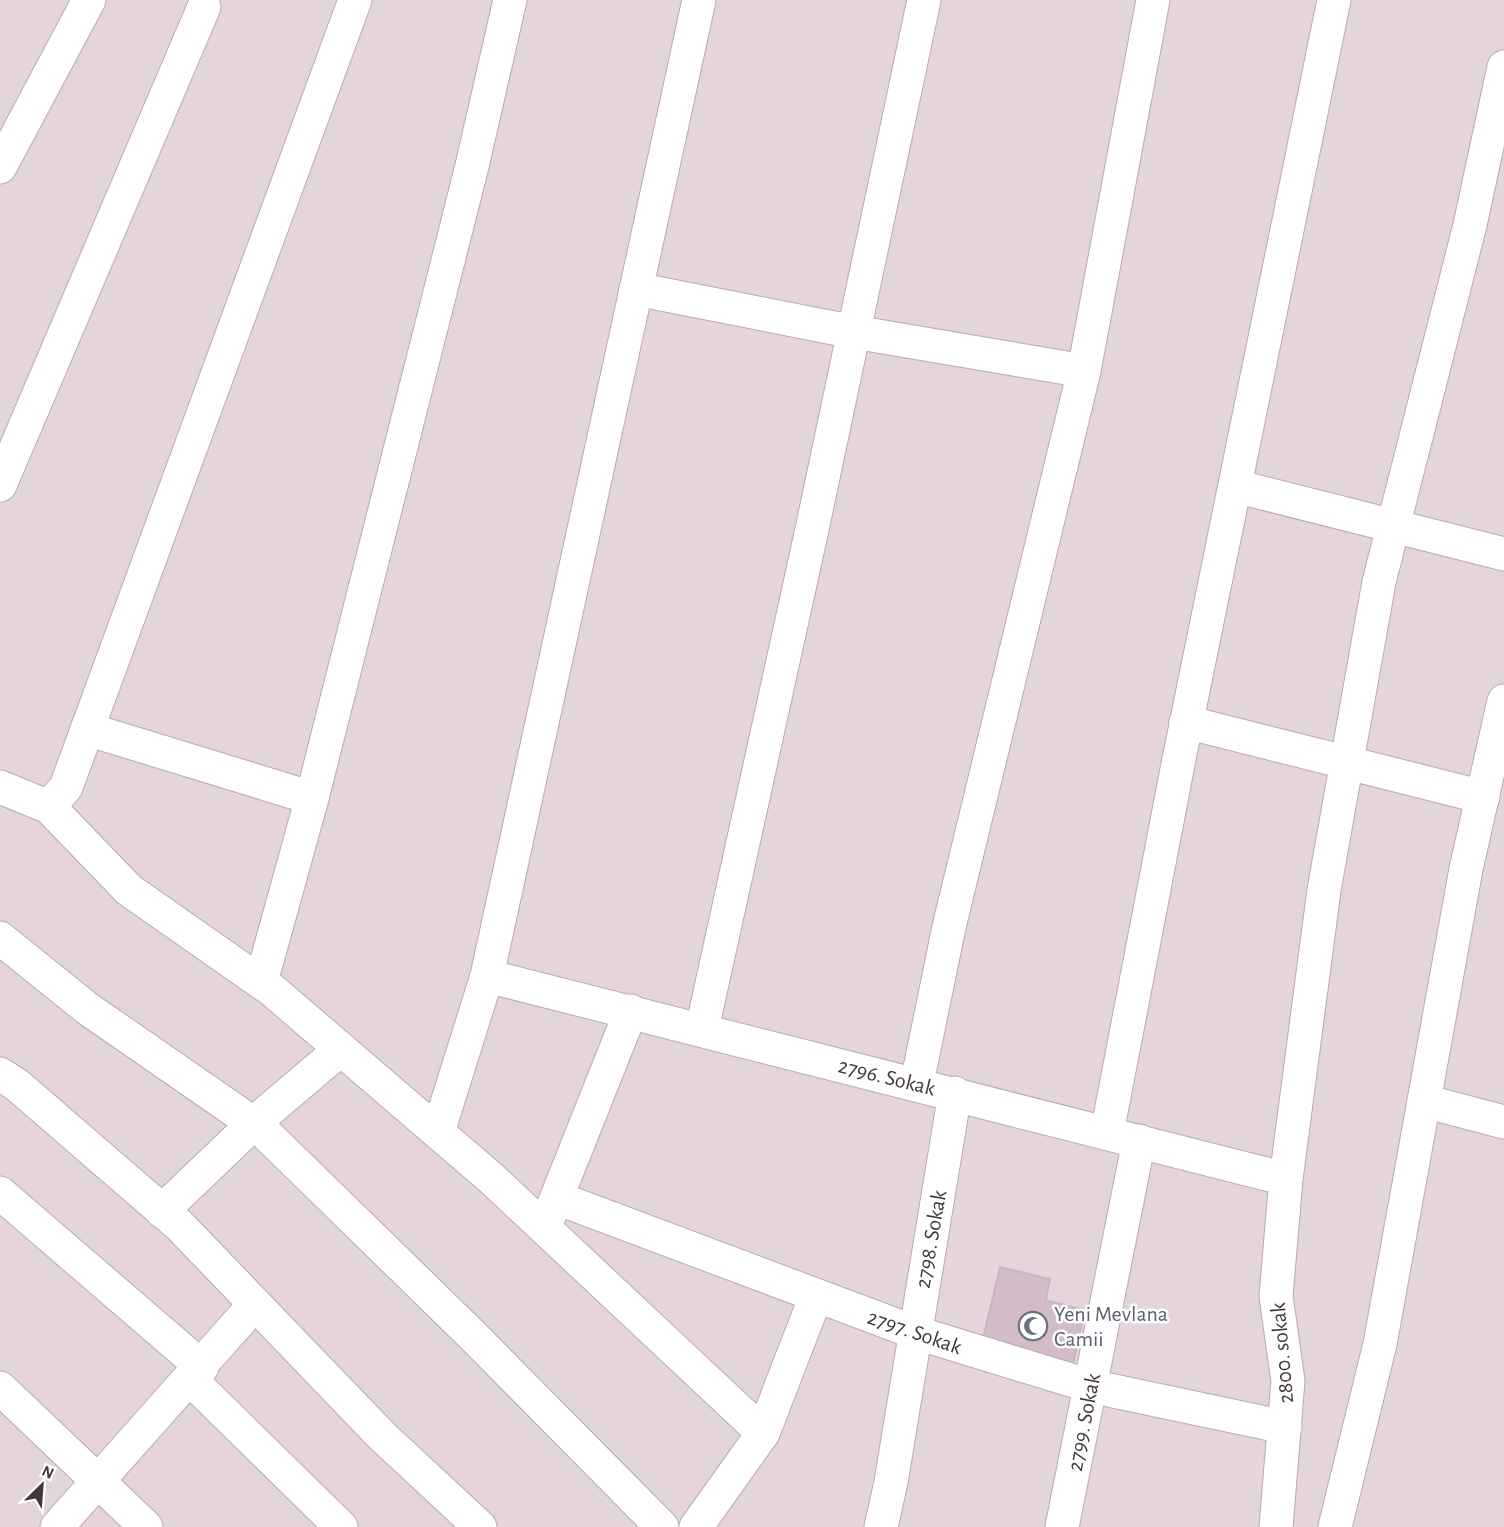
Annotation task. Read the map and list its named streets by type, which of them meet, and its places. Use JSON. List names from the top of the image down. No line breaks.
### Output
{"streets":{"street":["2796. Sokak","2798. Sokak","2797. Sokak","2800. sokak","2799. Sokak"]},"crossings":[["2796. Sokak","2798. Sokak"],["2796. Sokak","2800. sokak"],["2796. Sokak","2799. Sokak"],["2798. Sokak","2797. Sokak"],["2797. Sokak","2800. sokak"],["2797. Sokak","2799. Sokak"]],"places":{"mosque":["Yeni Mevlana Camii"]},"north":"top right"}
